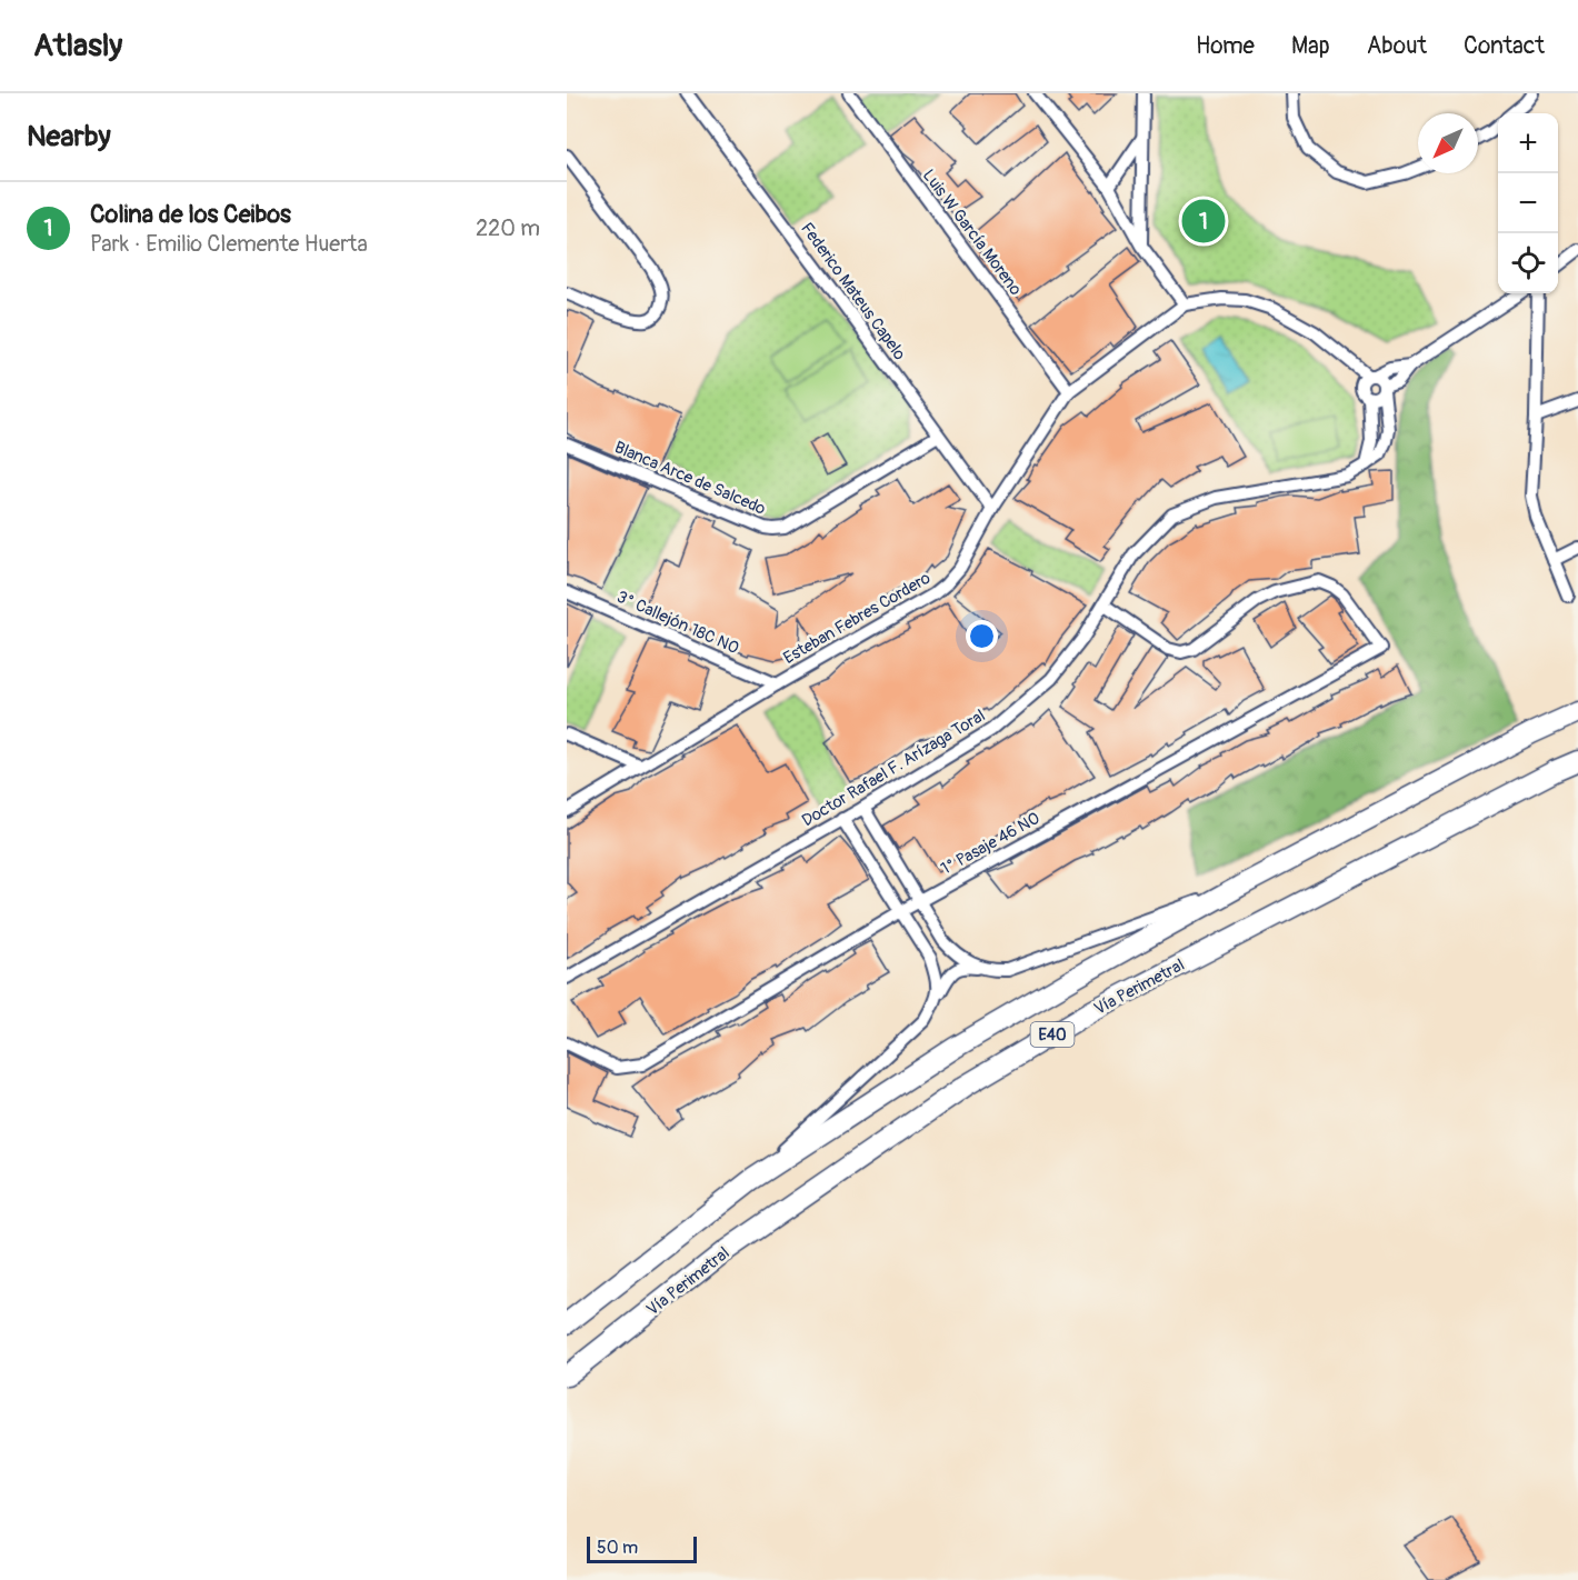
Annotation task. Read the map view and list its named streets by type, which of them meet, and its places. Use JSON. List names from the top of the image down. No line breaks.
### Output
{"streets":{"highway":["Vía Perimetral","E40"],"street":["Luis W García Moreno","Federico Mateus Capelo","Blanca Arce de Salcedo","Esteban Febres Cordero","3° Callejón 18C NO","Doctor Rafael F. Arízaga Toral","1° Pasaje 46 NO"]},"crossings":[["Luis W García Moreno","Esteban Febres Cordero"],["Federico Mateus Capelo","Blanca Arce de Salcedo"],["Federico Mateus Capelo","Esteban Febres Cordero"],["Esteban Febres Cordero","3° Callejón 18C NO"],["Doctor Rafael F. Arízaga Toral","1° Pasaje 46 NO"]],"scale_bar":"50 m","north":"bottom left","page":{"header":"Atlasly","nav":["Home","Map","About","Contact"],"heading":"Nearby","map_buttons":["+","−"],"list":[{"mark":"1","name":"Colina de los Ceibos","note":"Park · Emilio Clemente Huerta","value":"220 m"}],"pins":"1","scale":"50 m"}}
